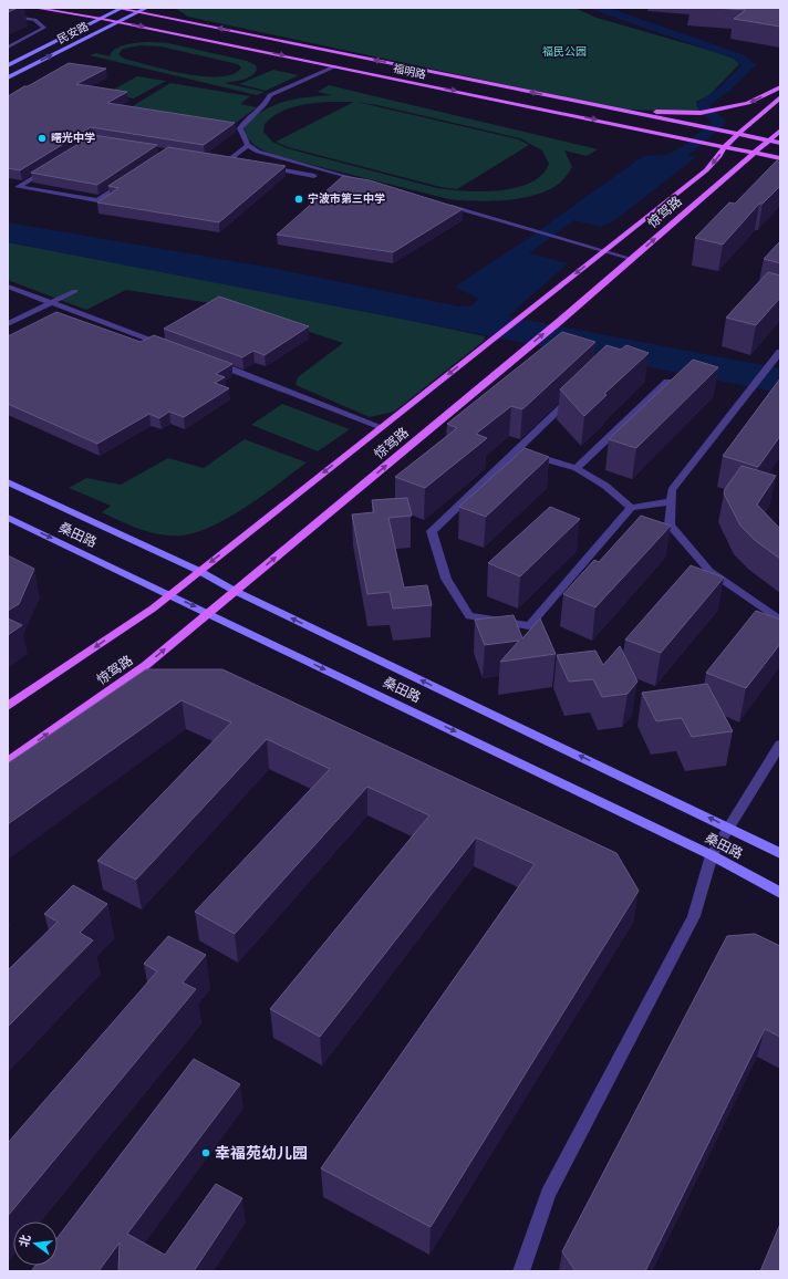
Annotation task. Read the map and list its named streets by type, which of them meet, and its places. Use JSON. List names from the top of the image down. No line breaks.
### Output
{"streets":{"main road":["民安路","福明路","惊驾路","桑田路"]},"crossings":[["民安路","福明路"],["福明路","惊驾路"],["惊驾路","桑田路"]],"parks":["福民公园"],"places":["曙光中学","宁波市第三中学","幸福苑幼儿园"],"north":"left"}
